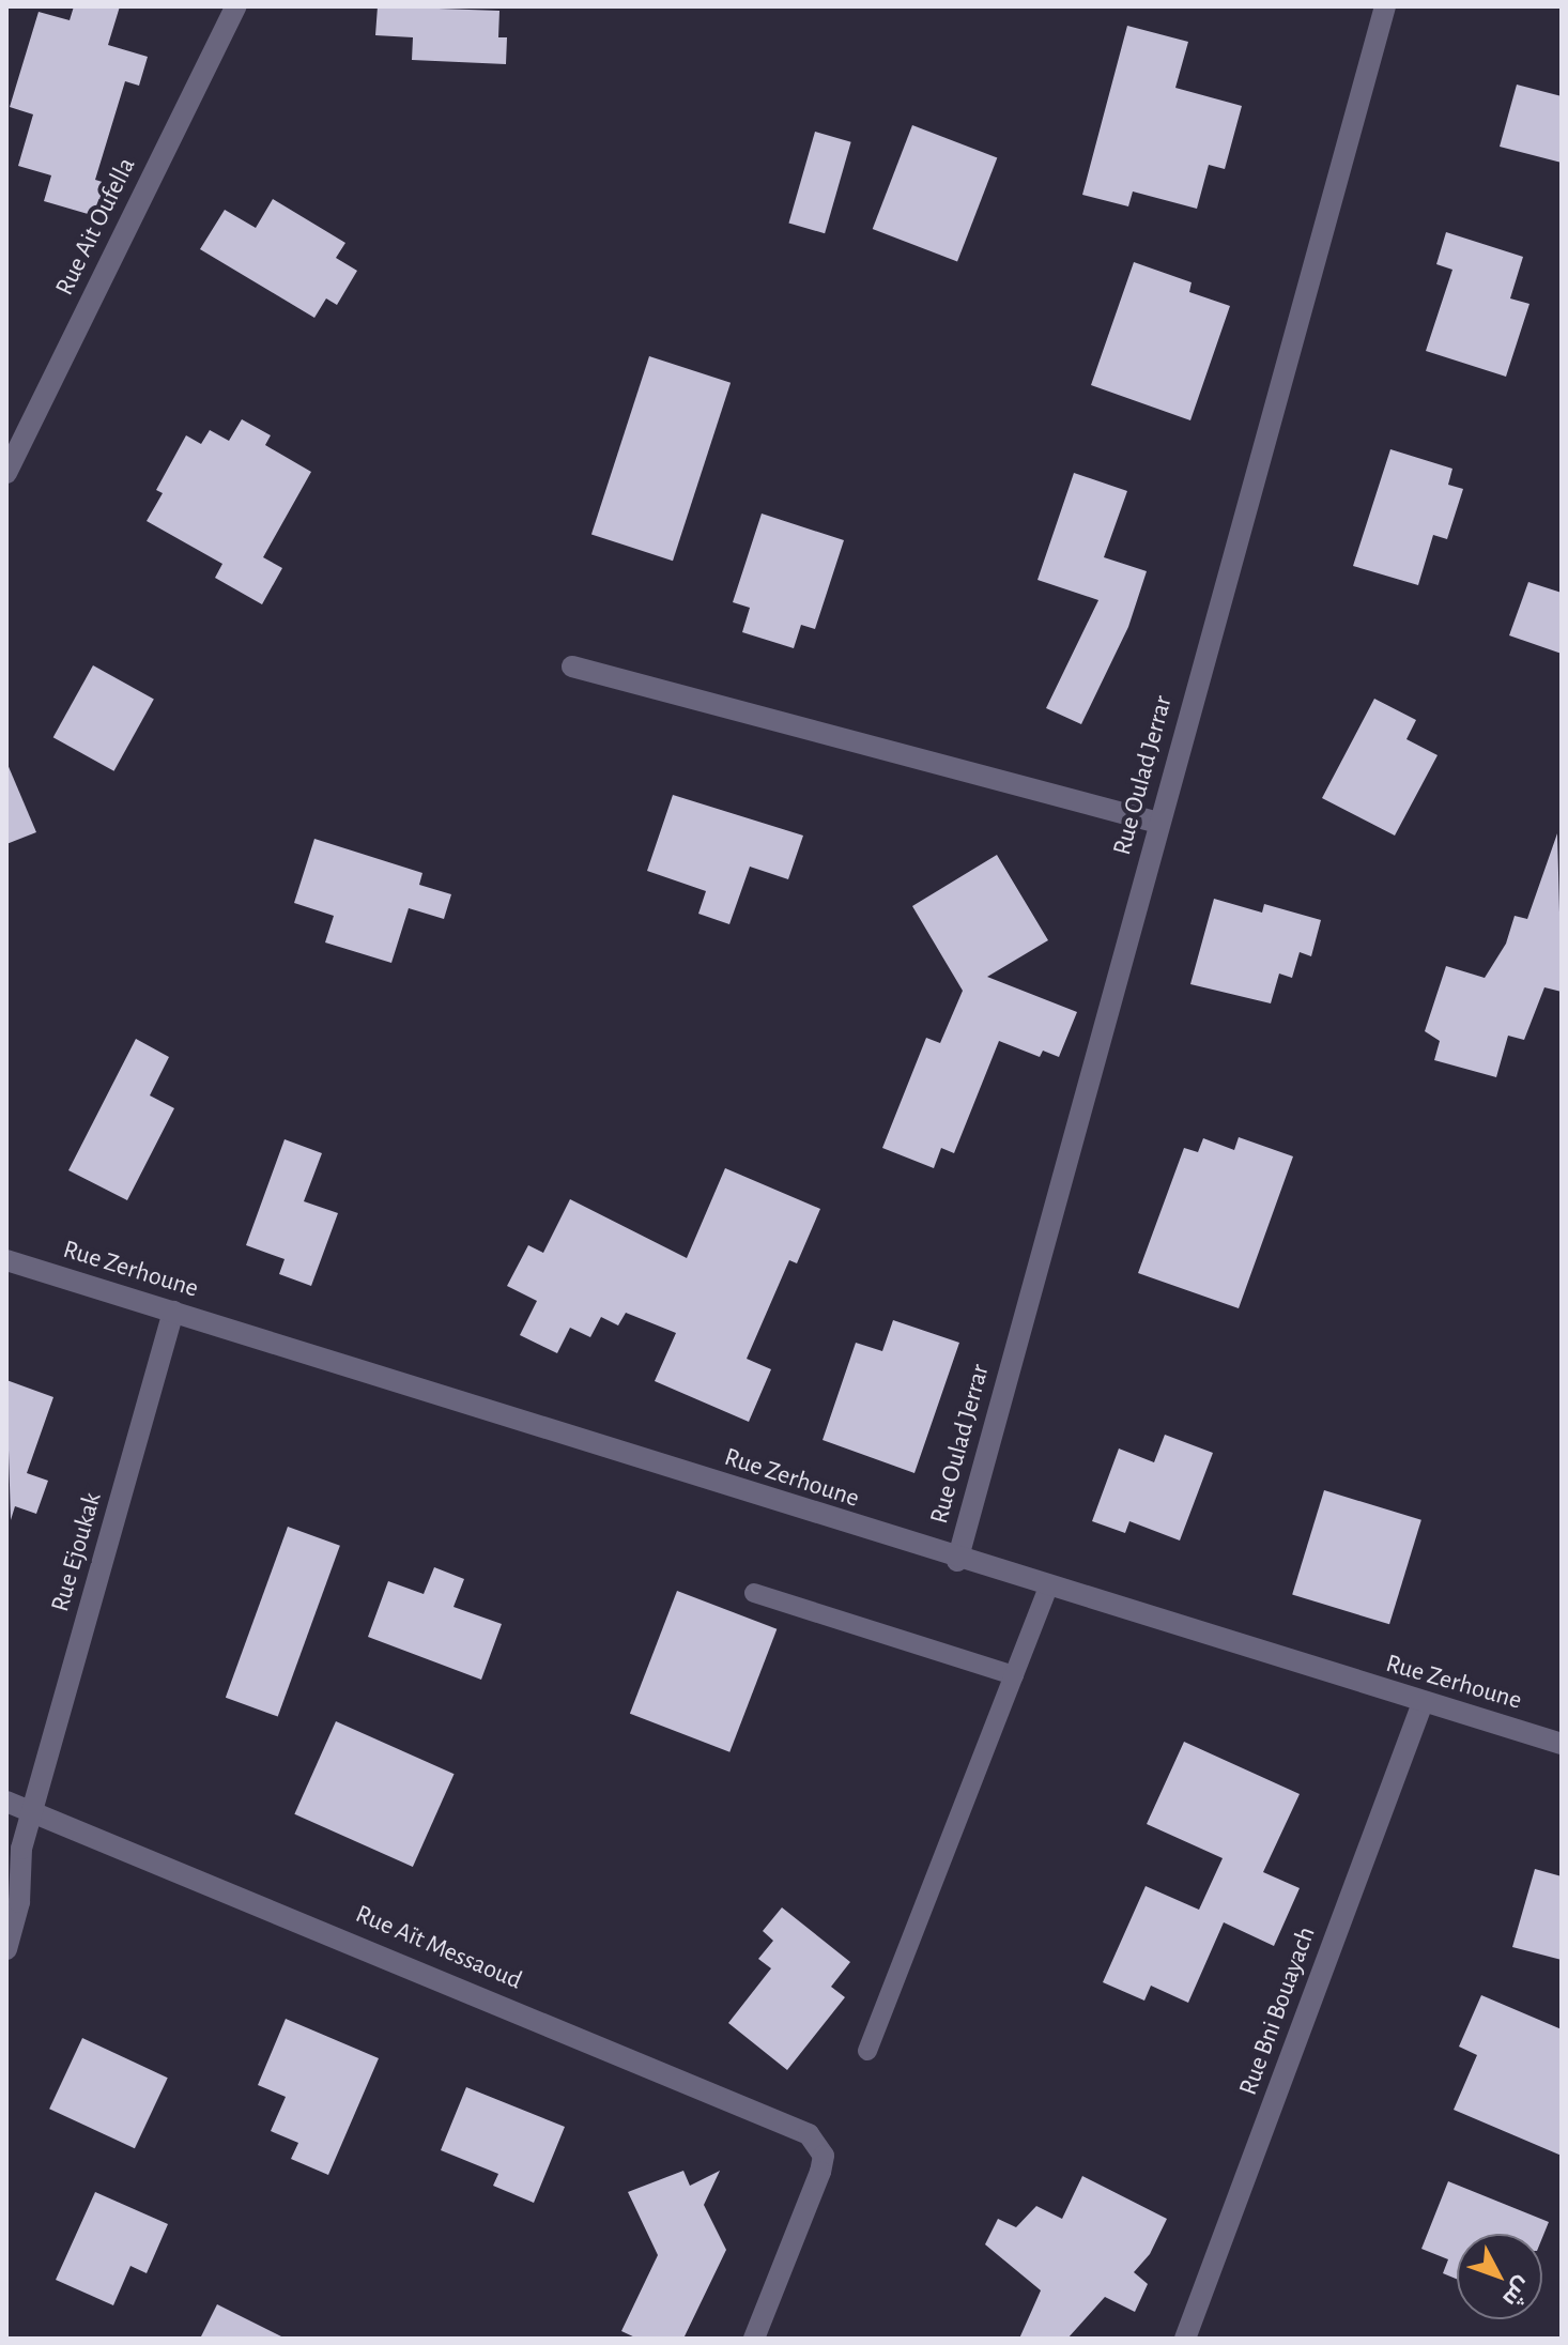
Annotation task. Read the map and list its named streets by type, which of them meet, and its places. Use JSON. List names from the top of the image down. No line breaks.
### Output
{"streets":{"street":["Rue Ait Oufella","Rue Oulad Jerrar","Rue Zerhoune","Rue Ejoukak","Rue Aït Messaoud","Rue Bni Bouayach"]},"crossings":[["Rue Oulad Jerrar","Rue Zerhoune"],["Rue Zerhoune","Rue Ejoukak"],["Rue Zerhoune","Rue Bni Bouayach"],["Rue Ejoukak","Rue Aït Messaoud"]],"north":"bottom right"}
